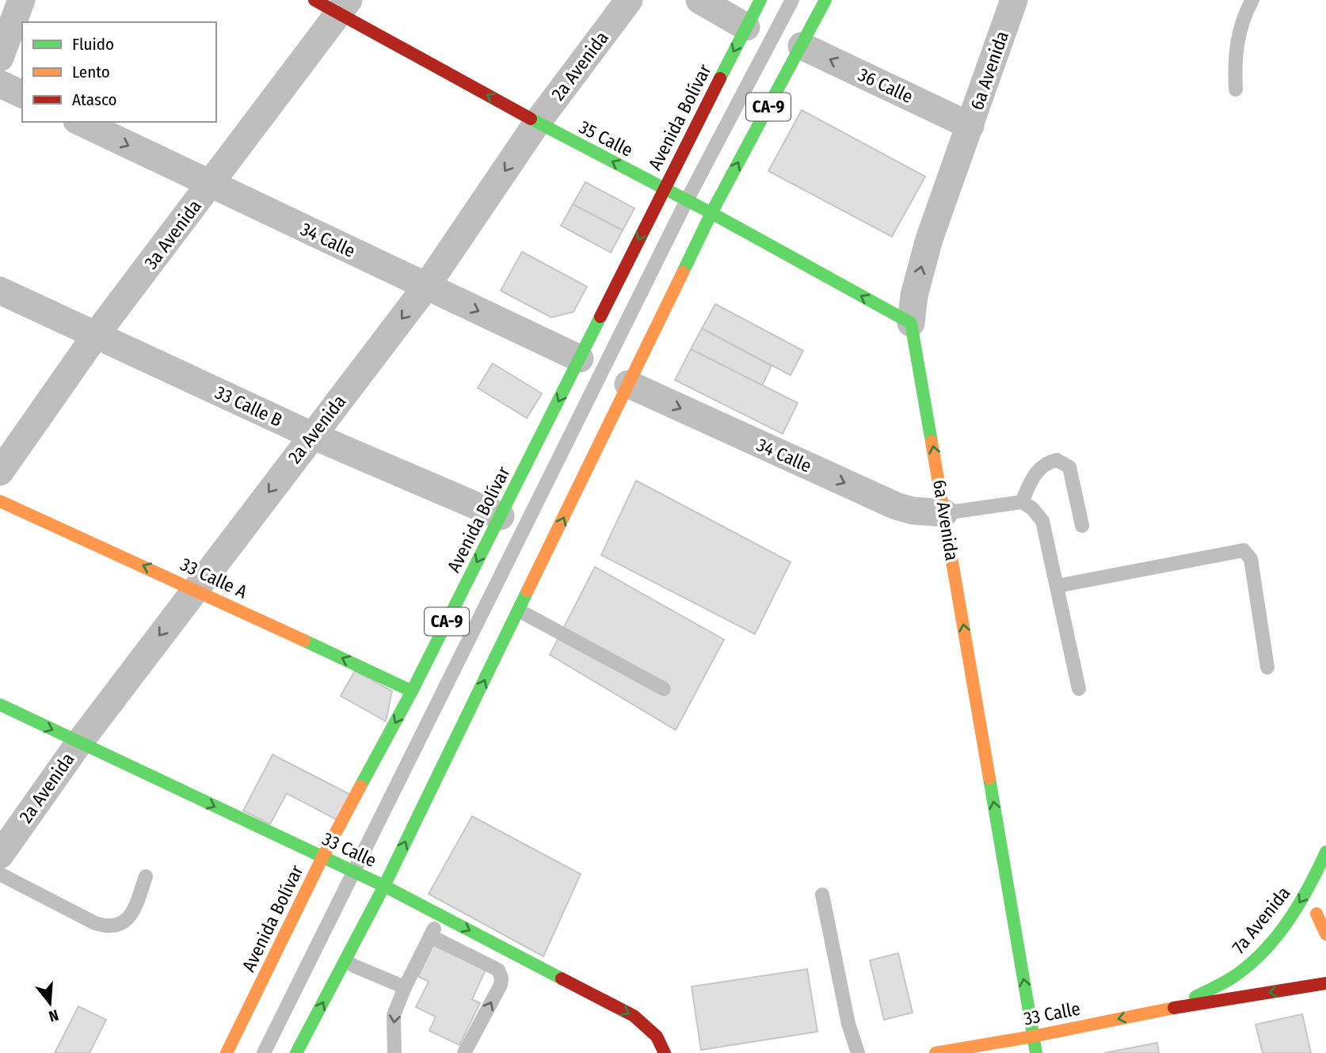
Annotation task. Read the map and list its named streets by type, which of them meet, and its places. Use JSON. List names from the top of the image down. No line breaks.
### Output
{"streets":{"main road":["6a Avenida","CA-9","Avenida Bolívar","35 Calle","33 Calle A","33 Calle","7a Avenida"],"street":["2a Avenida","36 Calle","3a Avenida","34 Calle","33 Calle B"]},"crossings":[["2a Avenida","35 Calle"],["2a Avenida","34 Calle"],["2a Avenida","33 Calle B"],["2a Avenida","33 Calle A"],["2a Avenida","33 Calle"],["6a Avenida","36 Calle"],["6a Avenida","35 Calle"],["6a Avenida","34 Calle"],["6a Avenida","33 Calle"],["36 Calle","CA-9"],["CA-9","35 Calle"],["CA-9","34 Calle"],["CA-9","33 Calle"],["Avenida Bolívar","35 Calle"],["Avenida Bolívar","34 Calle"],["Avenida Bolívar","33 Calle B"],["Avenida Bolívar","33 Calle A"],["Avenida Bolívar","33 Calle"],["35 Calle","3a Avenida"],["3a Avenida","34 Calle"],["3a Avenida","33 Calle B"],["33 Calle","7a Avenida"]],"one_way":["2a Avenida","6a Avenida","36 Calle","35 Calle","34 Calle","33 Calle A"],"legend":["Fluido","Lento","Atasco"],"north":"bottom"}
